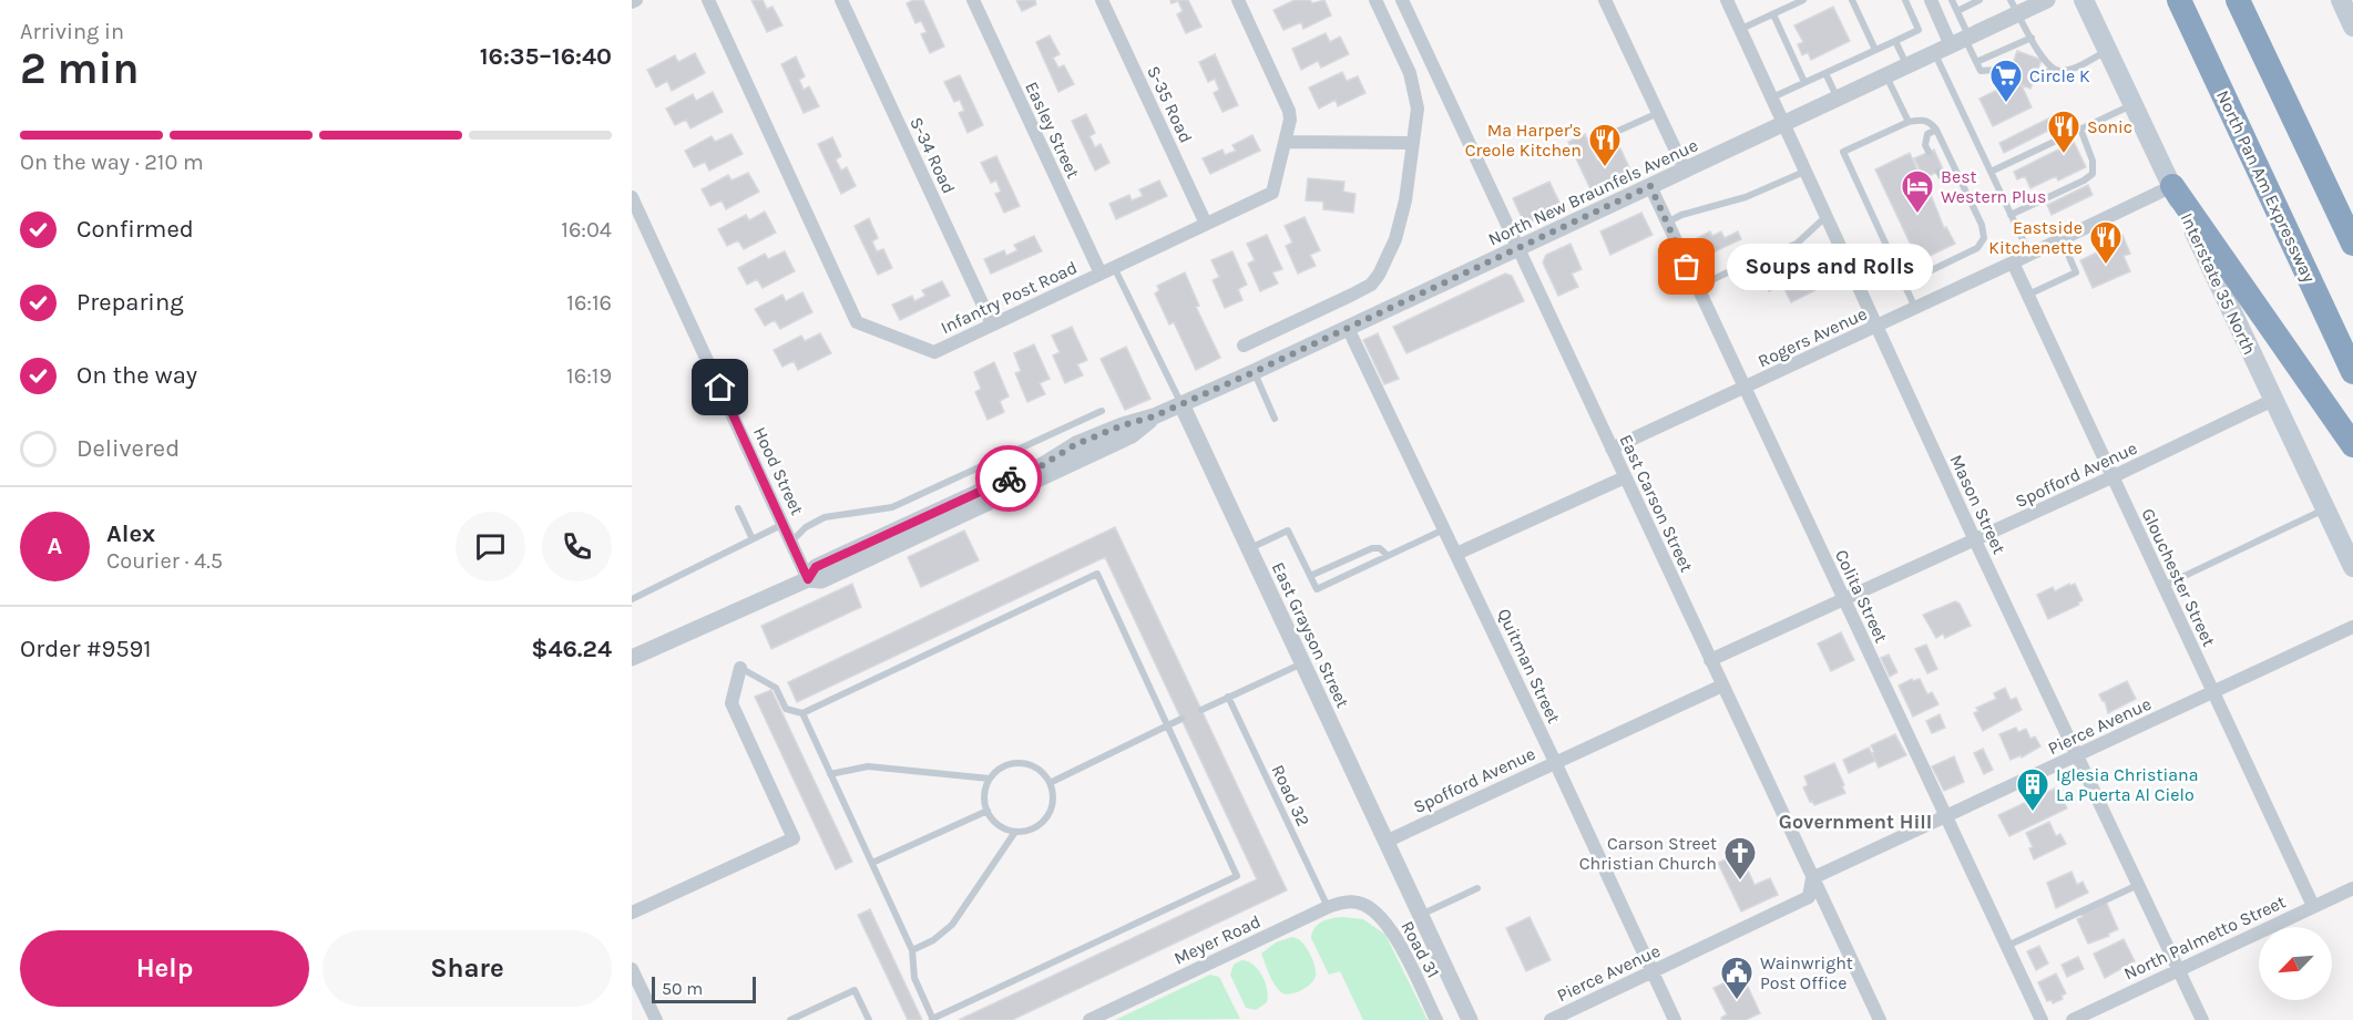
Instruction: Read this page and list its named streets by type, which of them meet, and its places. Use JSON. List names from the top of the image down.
{
  "streets": {
    "highway": ["North Pan Am Expressway"],
    "main road": ["Interstate 35 North"],
    "street": [
      "S-35 Road",
      "Easley Street",
      "S-34 Road",
      "North New Braunfels Avenue",
      "Infantry Post Road",
      "Rogers Avenue",
      "Hood Street",
      "Spofford Avenue",
      "East Carson Street",
      "Mason Street",
      "Glouchester Street",
      "Colita Street",
      "East Grayson Street",
      "Quitman Street",
      "Pierce Avenue",
      "North Palmetto Street",
      "Meyer Road",
      "Road 31"
    ],
    "lane": ["Road 32"]
  },
  "crossings": [
    ["S-35 Road", "Infantry Post Road"],
    ["Easley Street", "Infantry Post Road"],
    ["S-34 Road", "Infantry Post Road"],
    ["North New Braunfels Avenue", "Hood Street"],
    ["North New Braunfels Avenue", "East Carson Street"],
    ["North New Braunfels Avenue", "Mason Street"],
    ["North New Braunfels Avenue", "Colita Street"],
    ["North New Braunfels Avenue", "East Grayson Street"],
    ["North New Braunfels Avenue", "Quitman Street"],
    ["Interstate 35 North", "Rogers Avenue"],
    ["Interstate 35 North", "Spofford Avenue"],
    ["Infantry Post Road", "East Grayson Street"],
    ["Rogers Avenue", "East Carson Street"],
    ["Rogers Avenue", "Mason Street"],
    ["Rogers Avenue", "Glouchester Street"],
    ["Rogers Avenue", "Colita Street"],
    ["Spofford Avenue", "East Carson Street"],
    ["Spofford Avenue", "Mason Street"],
    ["Spofford Avenue", "Glouchester Street"],
    ["Spofford Avenue", "Colita Street"],
    ["Spofford Avenue", "East Grayson Street"],
    ["Spofford Avenue", "Quitman Street"],
    ["East Carson Street", "Pierce Avenue"],
    ["Mason Street", "Pierce Avenue"],
    ["Mason Street", "North Palmetto Street"],
    ["Glouchester Street", "Pierce Avenue"],
    ["Glouchester Street", "North Palmetto Street"],
    ["Colita Street", "Pierce Avenue"],
    ["Quitman Street", "Pierce Avenue"],
    ["Road 32", "Meyer Road"],
    ["Meyer Road", "Road 31"]
  ],
  "districts": ["Government Hill"],
  "places": {
    "supermarket": ["Circle K"],
    "restaurant": ["Sonic", "Ma Harper's Creole Kitchen", "Eastside Kitchenette"],
    "hotel": ["Best Western Plus"],
    "other": ["Soups and Rolls"],
    "building": ["Iglesia Christiana La Puerta Al Cielo"],
    "church": ["Carson Street Christian Church"],
    "public building": ["Wainwright Post Office"]
  },
  "scale_bar": "50 m",
  "north": "bottom left",
  "page": {
    "heading": ["2 min", "Arriving in", "16:35–16:40"],
    "panel": [
      "Alex",
      "Courier · 4.5",
      "Order #9591",
      "$46.24"
    ],
    "bar": "On the way · 210 m",
    "list": [
      ["Confirmed", "16:04"],
      ["Preparing", "16:16"],
      ["On the way", "16:19"],
      "Delivered"
    ],
    "bubble": "Soups and Rolls",
    "round": "A",
    "buttons": ["Help", "Share"],
    "scale": "50 m"
  }
}
